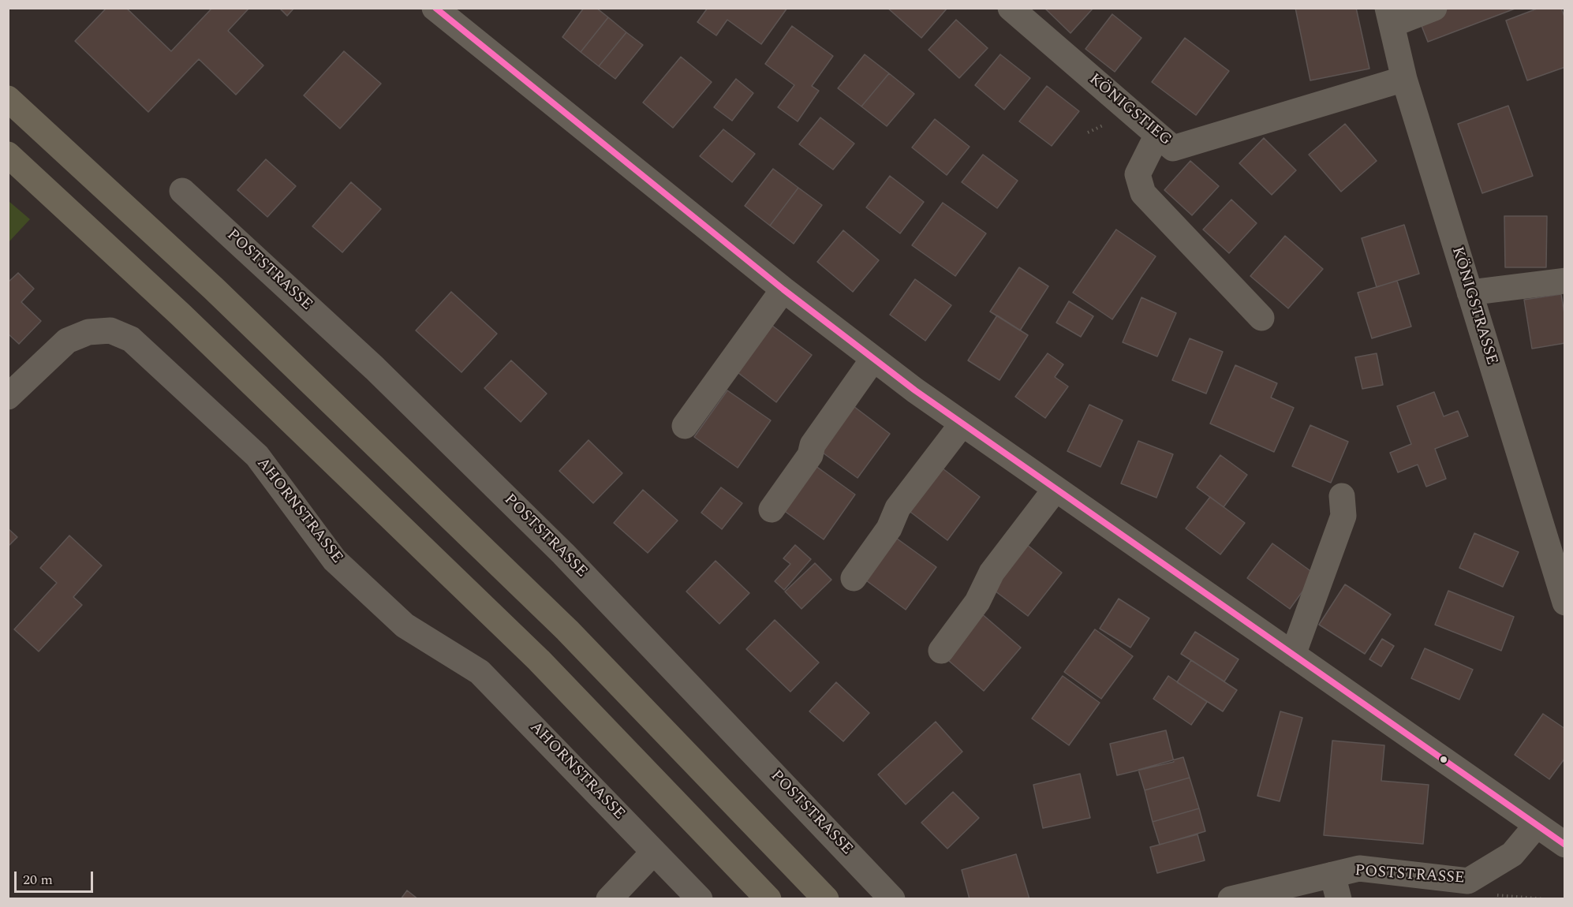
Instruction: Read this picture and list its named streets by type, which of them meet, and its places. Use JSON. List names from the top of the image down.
{
  "streets": {
    "street": [
      "KÖNIGSTIEG",
      "POSTSTRASSE",
      "KÖNIGSTRASSE",
      "AHORNSTRASSE"
    ]
  },
  "crossings": [
    ["KÖNIGSTIEG", "KÖNIGSTRASSE"]
  ],
  "scale_bar": "20 m"
}
